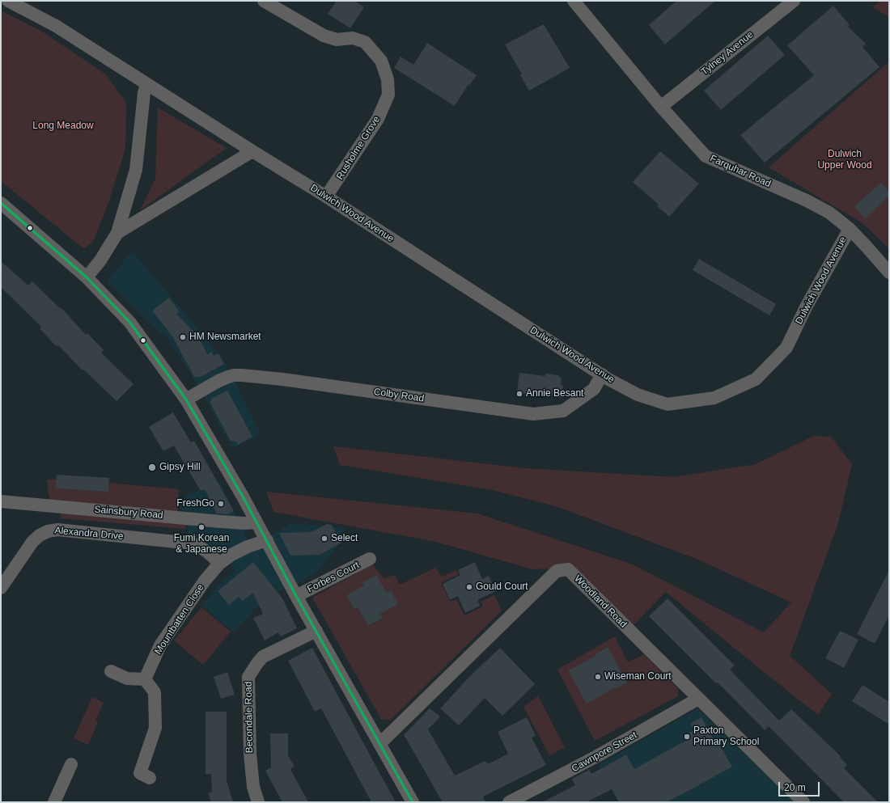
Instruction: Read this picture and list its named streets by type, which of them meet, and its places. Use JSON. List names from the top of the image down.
{
  "streets": {
    "street": [
      "Tylney Avenue",
      "Rusholme Grove",
      "Farquhar Road",
      "Dulwich Wood Avenue",
      "Colby Road",
      "Sainsbury Road",
      "Alexandra Drive",
      "Forbes Court",
      "Woodland Road",
      "Mountbatten Close",
      "Becondale Road",
      "Cawnpore Street"
    ]
  },
  "crossings": [
    ["Tylney Avenue", "Farquhar Road"],
    ["Rusholme Grove", "Dulwich Wood Avenue"],
    ["Farquhar Road", "Dulwich Wood Avenue"],
    ["Dulwich Wood Avenue", "Colby Road"],
    ["Alexandra Drive", "Mountbatten Close"],
    ["Woodland Road", "Cawnpore Street"]
  ],
  "parks": ["Long Meadow", "Dulwich Upper Wood"],
  "places": [
    "HM Newsmarket",
    "Annie Besant",
    "Gipsy Hill",
    "FreshGo",
    "Fumi Korean & Japanese",
    "Select",
    "Gould Court",
    "Wiseman Court",
    "Paxton Primary School"
  ],
  "scale_bar": "20 m"
}
